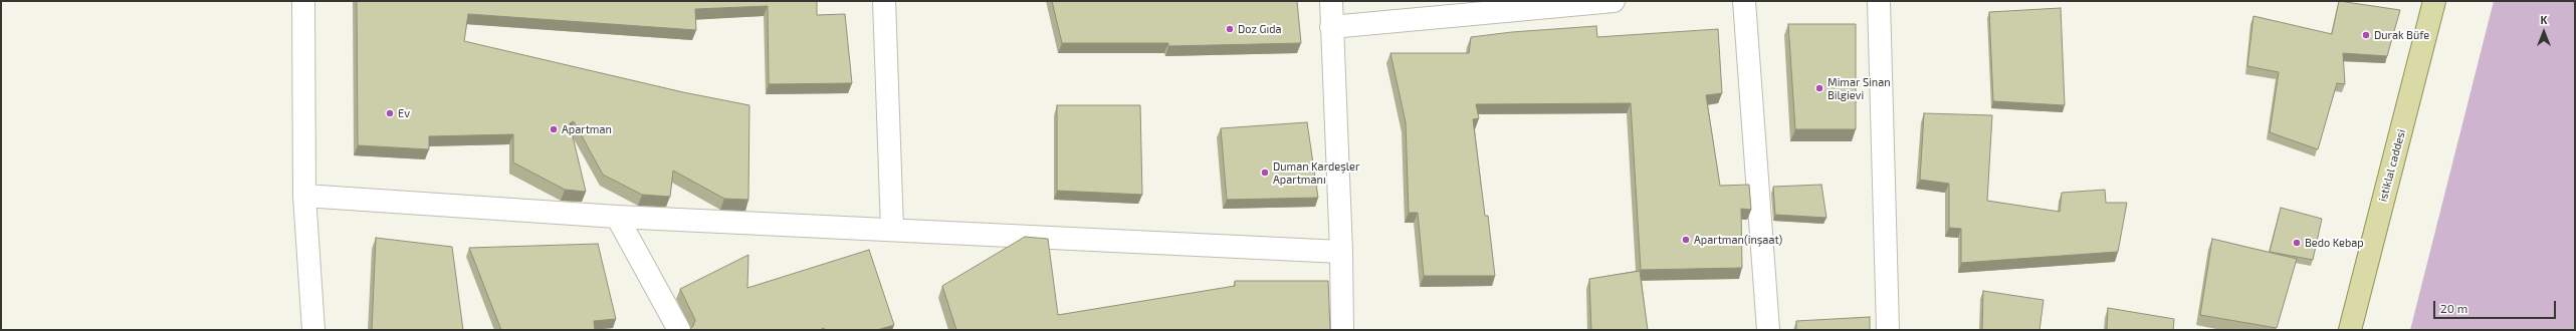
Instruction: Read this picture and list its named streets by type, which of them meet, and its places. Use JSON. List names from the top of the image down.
{
  "streets": {
    "main road": ["istiklal caddesi"]
  },
  "places": [
    "Doz Gıda",
    "Durak Büfe",
    "Mimar Sinan Bilgievi",
    "Ev",
    "Apartman",
    "Duman Kardeşler Apartmanı",
    "Apartman(inşaat)",
    "Bedo Kebap"
  ],
  "scale_bar": "20 m",
  "north": "top"
}
